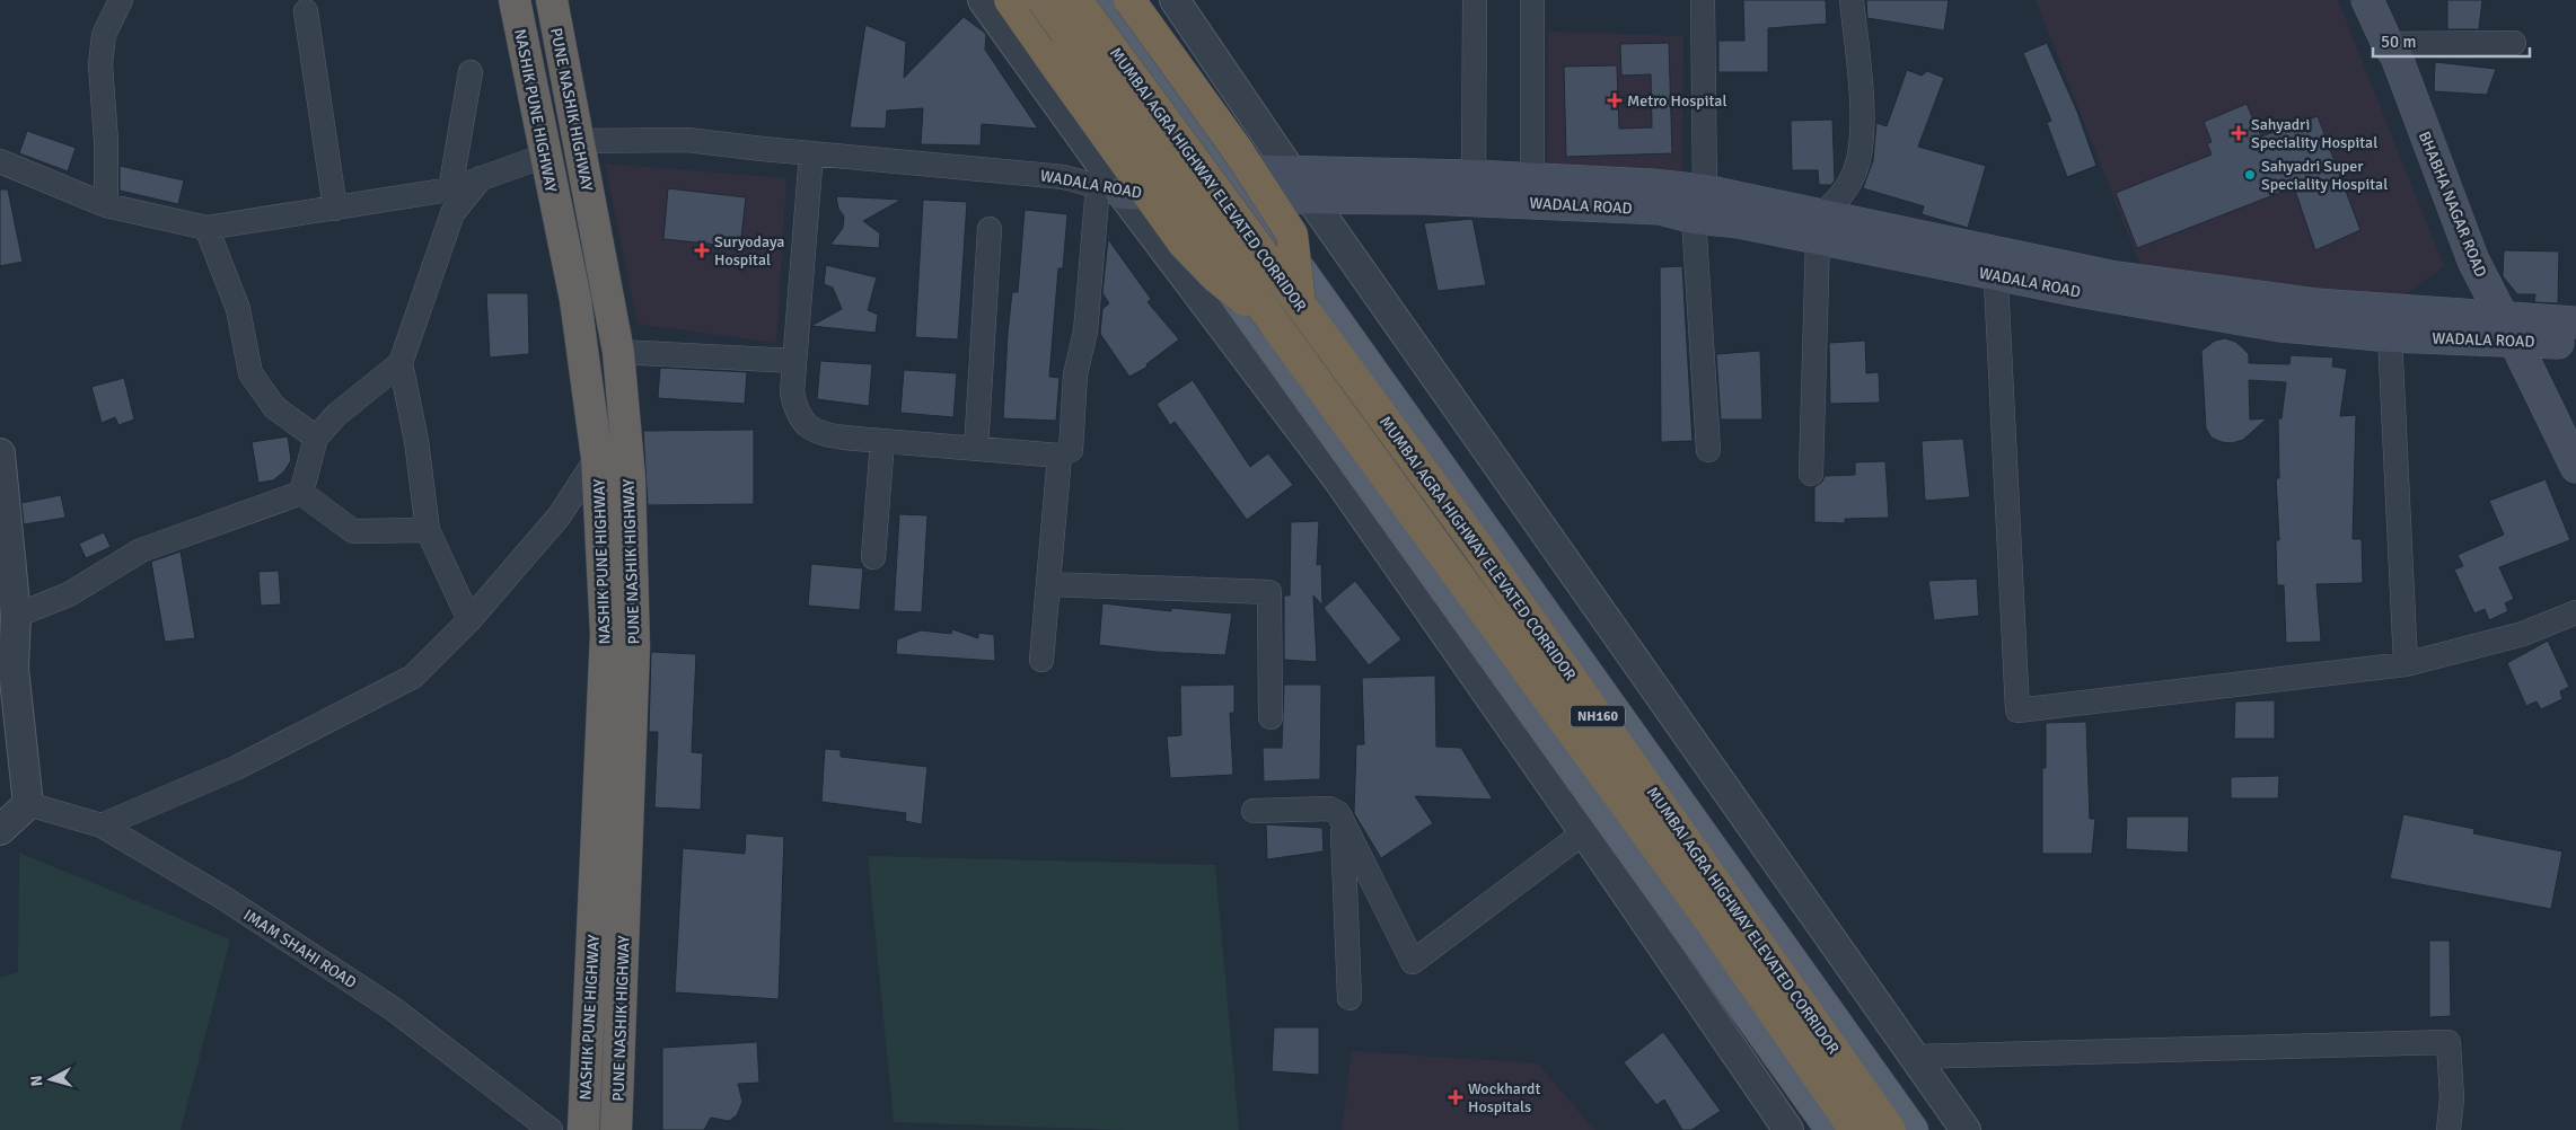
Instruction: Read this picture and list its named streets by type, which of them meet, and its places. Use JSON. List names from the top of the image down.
{
  "streets": {
    "highway": [
      "PUNE NASHIK HIGHWAY",
      "NASHIK PUNE HIGHWAY",
      "MUMBAI AGRA HIGHWAY ELEVATED CORRIDOR",
      "NH160"
    ],
    "main road": ["WADALA ROAD", "BHABHA NAGAR ROAD"],
    "street": ["IMAM SHAHI ROAD"]
  },
  "crossings": [
    ["PUNE NASHIK HIGHWAY", "WADALA ROAD"],
    ["WADALA ROAD", "BHABHA NAGAR ROAD"]
  ],
  "places": {
    "health": [
      "Metro Hospital",
      "Sahyadri Speciality Hospital",
      "Suryodaya Hospital",
      "Wockhardt Hospitals"
    ],
    "other": ["Sahyadri Super Speciality Hospital"]
  },
  "scale_bar": "50 m",
  "north": "left"
}
